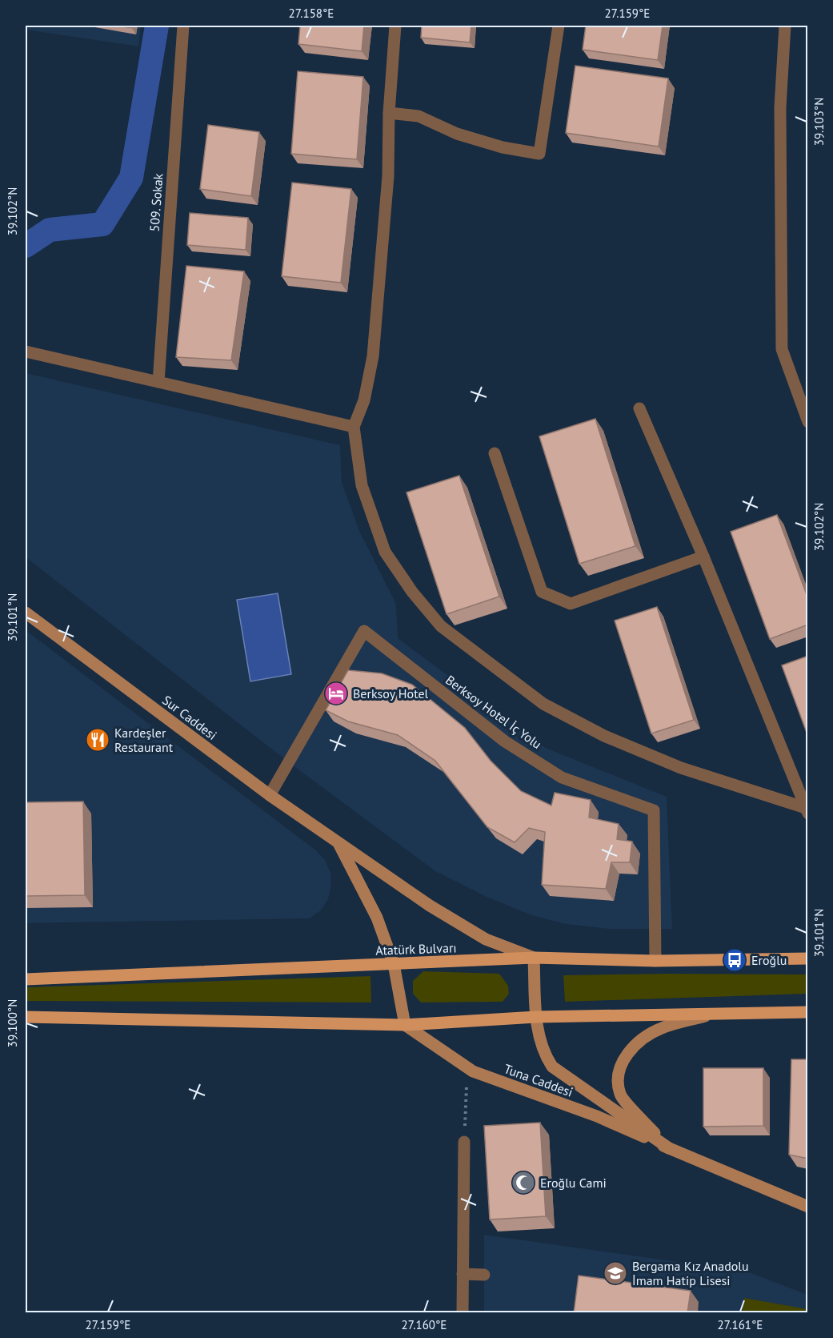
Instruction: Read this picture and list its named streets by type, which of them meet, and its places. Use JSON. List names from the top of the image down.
{
  "streets": {
    "main road": ["Sur Caddesi", "Atatürk Bulvarı", "Tuna Caddesi"],
    "street": ["509. Sokak", "Berksoy Hotel İç Yolu"]
  },
  "crossings": [
    ["Berksoy Hotel İç Yolu", "Sur Caddesi"],
    ["Berksoy Hotel İç Yolu", "Atatürk Bulvarı"],
    ["Sur Caddesi", "Atatürk Bulvarı"],
    ["Sur Caddesi", "Tuna Caddesi"],
    ["Atatürk Bulvarı", "Tuna Caddesi"]
  ],
  "places": {
    "hotel": ["Berksoy Hotel"],
    "restaurant": ["Kardeşler Restaurant"],
    "bus stop": ["Eroğlu"],
    "mosque": ["Eroğlu Cami"],
    "school or university": ["Bergama Kız Anadolu İmam Hatip Lisesi"]
  },
  "coordinates": [
    "27.158°E",
    "27.159°E",
    "39.103°N",
    "39.102°N",
    "39.101°N",
    "39.100°N",
    "27.160°E",
    "27.161°E"
  ]
}
